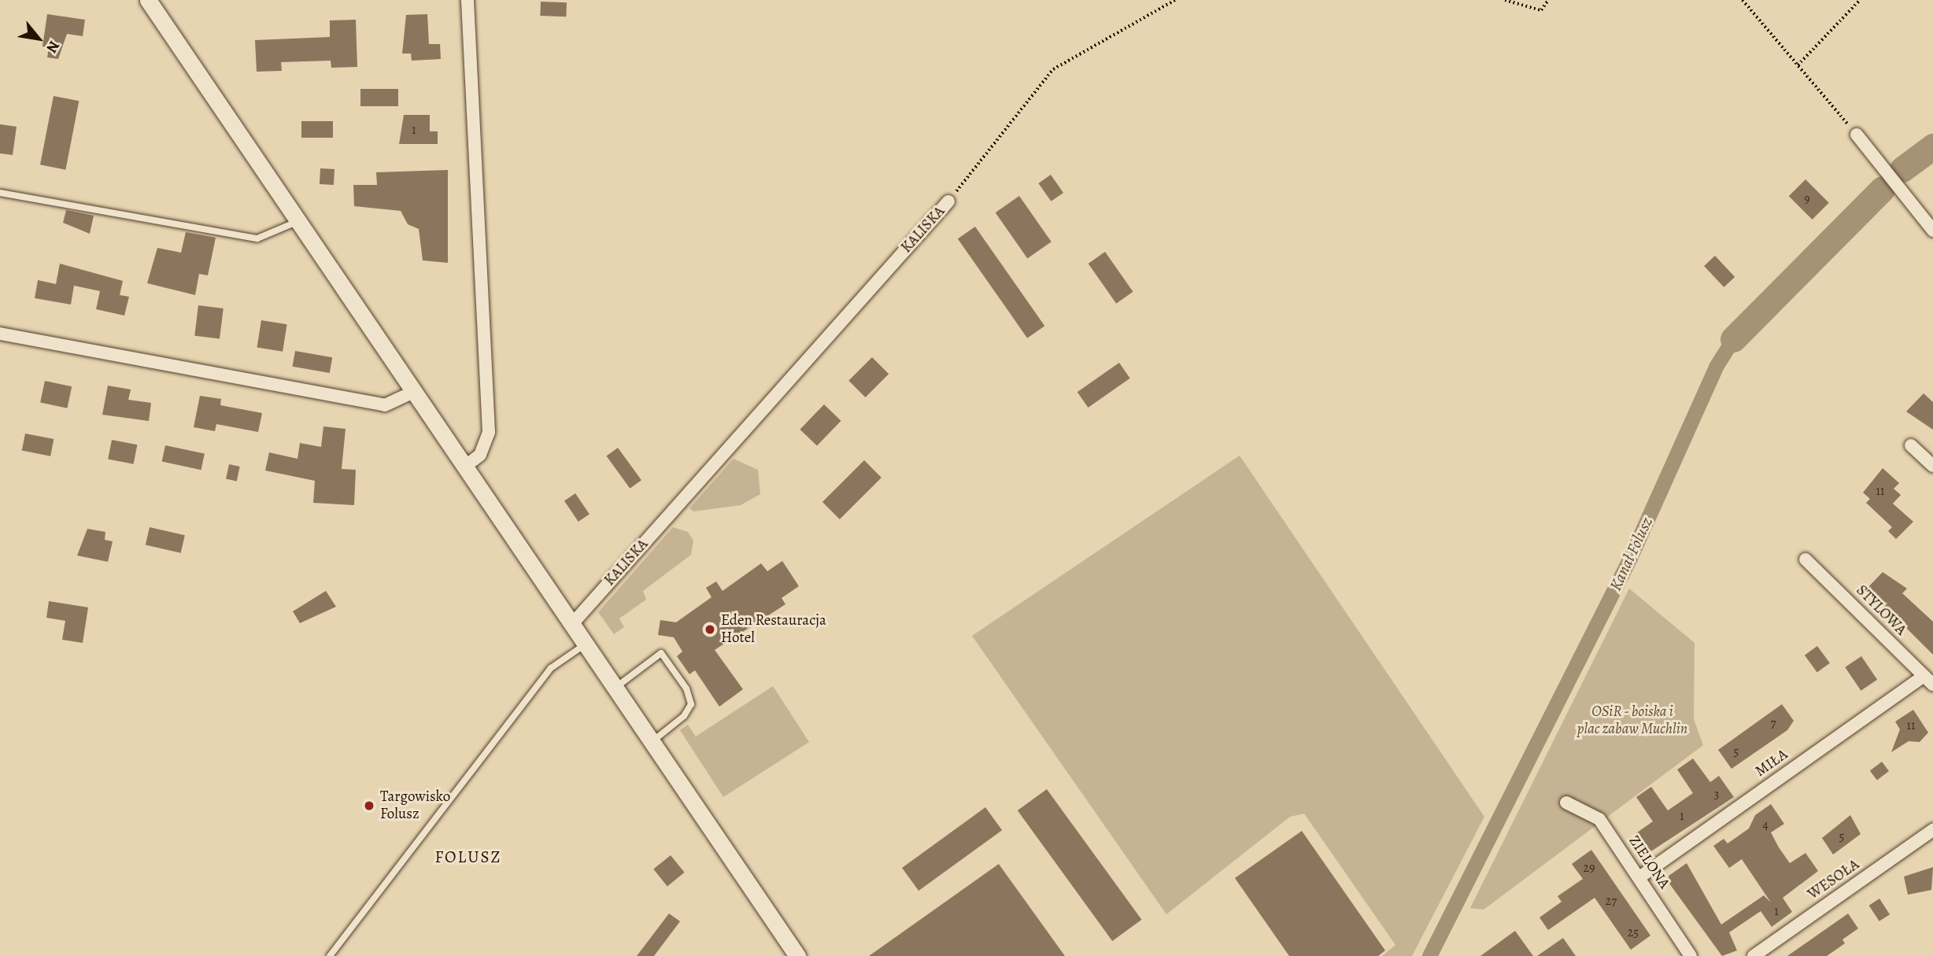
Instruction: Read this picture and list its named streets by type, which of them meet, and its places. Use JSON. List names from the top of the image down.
{
  "streets": {
    "street": [
      "KALISKA",
      "STYLOWA",
      "MIŁA",
      "ZIELONA",
      "WESOŁA"
    ]
  },
  "crossings": [
    ["STYLOWA", "MIŁA"],
    ["MIŁA", "ZIELONA"]
  ],
  "districts": ["FOLUSZ"],
  "water": ["Kanał Folusz"],
  "parks": ["OSiR - boiska i plac zabaw Muchlin"],
  "places": ["Eden Restauracja Hotel", "Targowisko Folusz"],
  "house_numbers": [
    "1",
    "9",
    "11",
    "7",
    "11",
    "5",
    "3",
    "1",
    "4",
    "5",
    "29",
    "27",
    "1",
    "25"
  ],
  "north": "bottom right"
}
